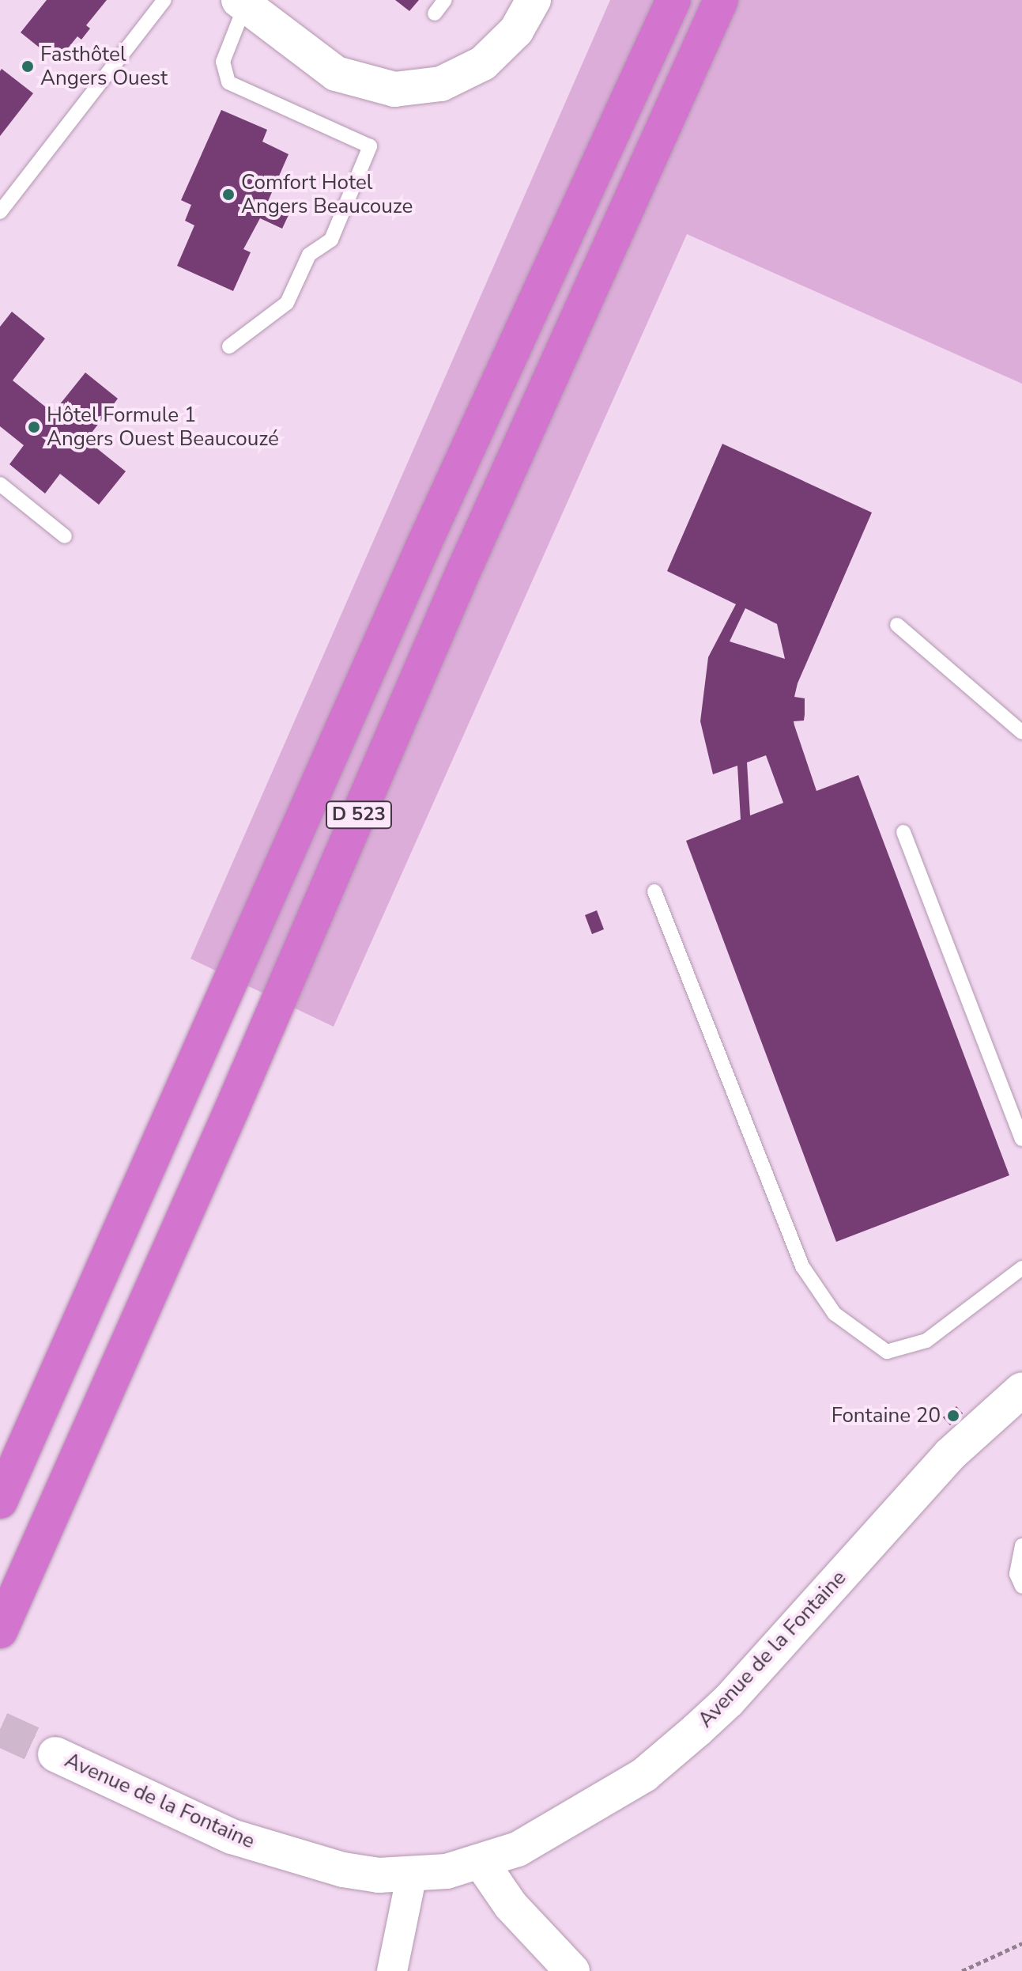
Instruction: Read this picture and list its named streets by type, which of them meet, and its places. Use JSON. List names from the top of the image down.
{
  "streets": {
    "highway": ["D 523"],
    "street": ["Avenue de la Fontaine"]
  },
  "places": [
    "Fasthôtel Angers Ouest",
    "Comfort Hotel Angers Beaucouze",
    "Hôtel Formule 1 Angers Ouest Beaucouzé",
    "Fontaine 20"
  ]
}
